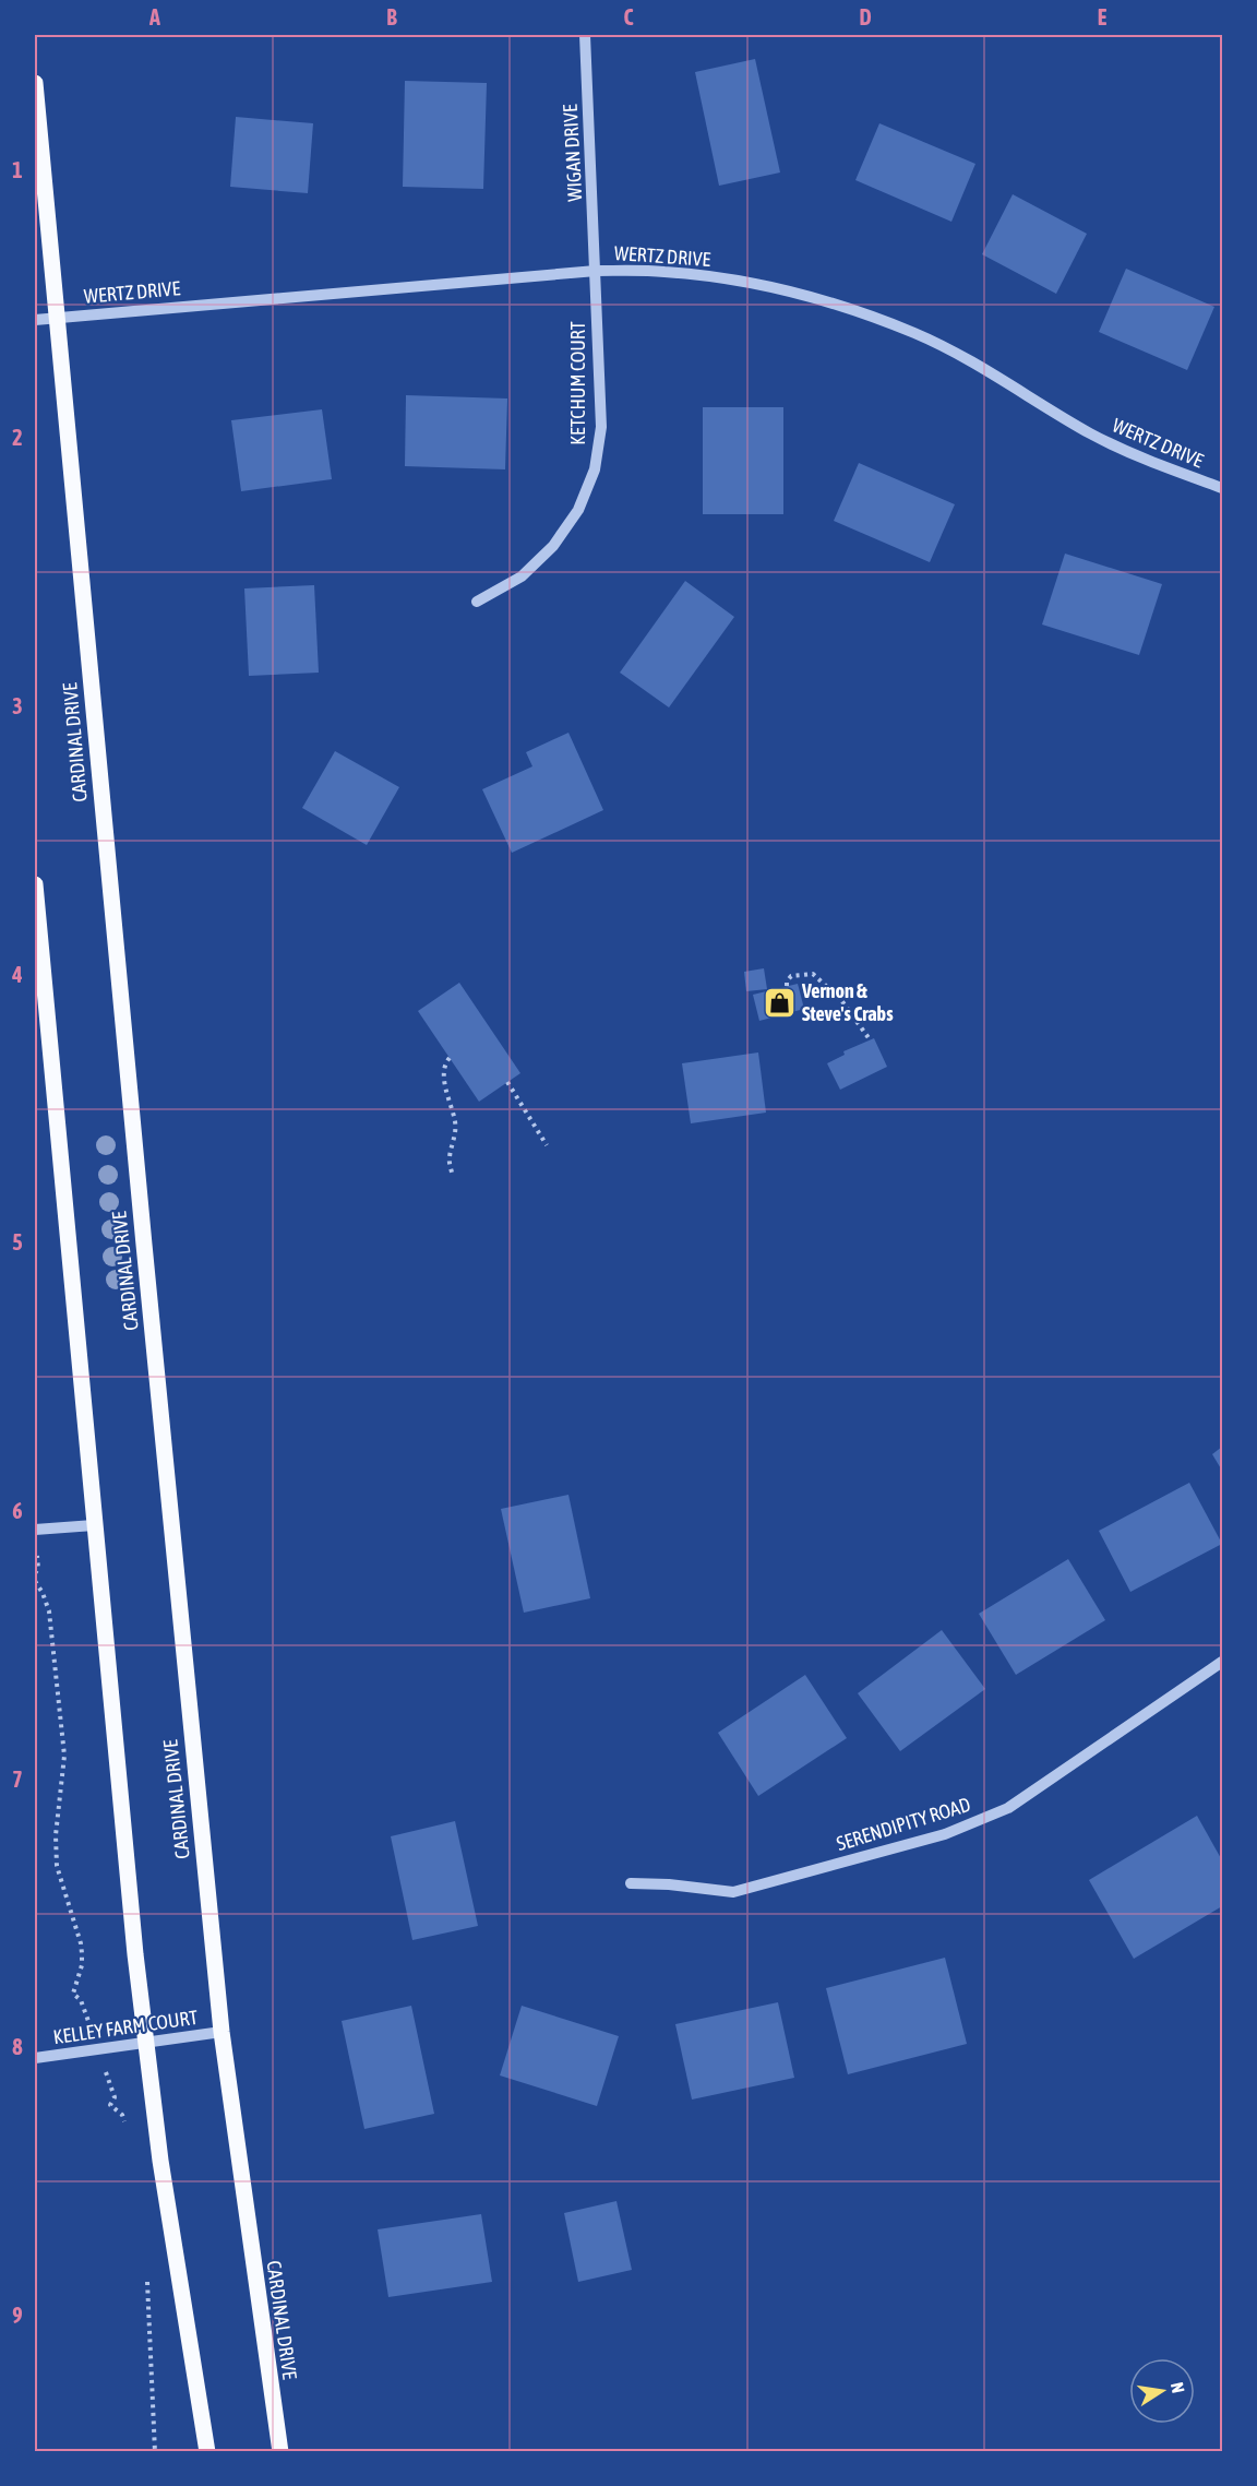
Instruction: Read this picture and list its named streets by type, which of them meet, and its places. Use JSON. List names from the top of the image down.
{
  "streets": {
    "main road": ["CARDINAL DRIVE"],
    "street": [
      "WIGAN DRIVE",
      "WERTZ DRIVE",
      "KETCHUM COURT",
      "SERENDIPITY ROAD",
      "KELLEY FARM COURT"
    ]
  },
  "crossings": [
    ["WIGAN DRIVE", "WERTZ DRIVE"],
    ["WIGAN DRIVE", "KETCHUM COURT"],
    ["WERTZ DRIVE", "KETCHUM COURT"],
    ["WERTZ DRIVE", "CARDINAL DRIVE"],
    ["CARDINAL DRIVE", "KELLEY FARM COURT"]
  ],
  "places": {
    "shop": ["Vernon & Steve's Crabs"]
  },
  "north": "right",
  "grid": {
    "columns": [
      "A",
      "B",
      "C",
      "D",
      "E"
    ],
    "rows": [
      "1",
      "2",
      "3",
      "4",
      "5",
      "6",
      "7",
      "8",
      "9"
    ]
  }
}
